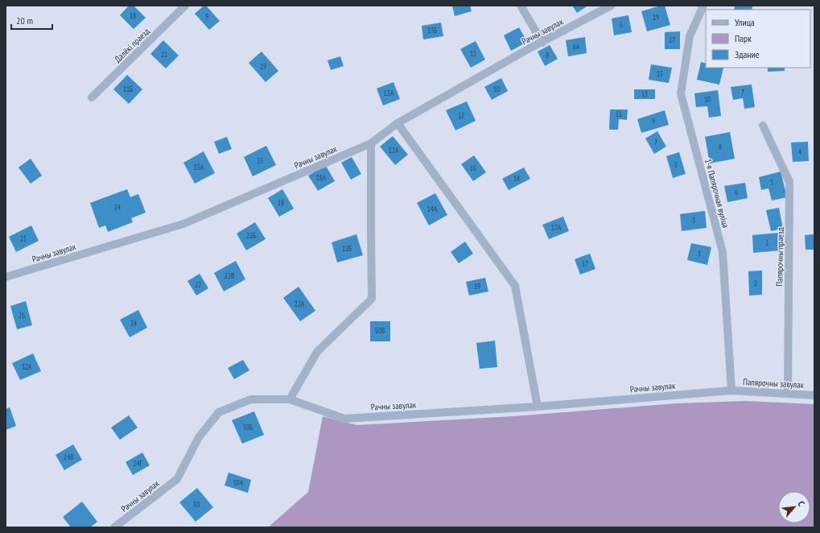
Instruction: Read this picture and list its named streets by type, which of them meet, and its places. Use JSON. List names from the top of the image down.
{
  "streets": {
    "street": [
      "Рачны завулак",
      "Далёкі праезд",
      "1-я Папярочная вуліца",
      "Папярочны праезд",
      "Папярочны завулак"
    ]
  },
  "crossings": [
    ["Рачны завулак", "1-я Папярочная вуліца"],
    ["Рачны завулак", "Папярочны завулак"],
    ["1-я Папярочная вуліца", "Папярочны завулак"],
    ["Папярочны праезд", "Папярочны завулак"]
  ],
  "house_numbers": [
    "18",
    "9",
    "19",
    "6",
    "13Б",
    "17",
    "6А",
    "11",
    "11",
    "8",
    "19",
    "15",
    "11Б",
    "10",
    "7",
    "13А",
    "13",
    "10",
    "11",
    "12",
    "9",
    "7",
    "8",
    "12А",
    "4",
    "15",
    "5",
    "15А",
    "16",
    "18А",
    "14",
    "3",
    "6",
    "18",
    "24",
    "14А",
    "3",
    "17А",
    "22Б",
    "25",
    "1",
    "12Б",
    "1",
    "17",
    "22В",
    "2",
    "22",
    "19",
    "22А",
    "26",
    "24",
    "50В",
    "32А",
    "50Б",
    "24В",
    "24Г",
    "50А",
    "50"
  ],
  "legend": ["Улица", "Парк", "Здание"],
  "scale_bar": "20 m",
  "north": "top right"
}
